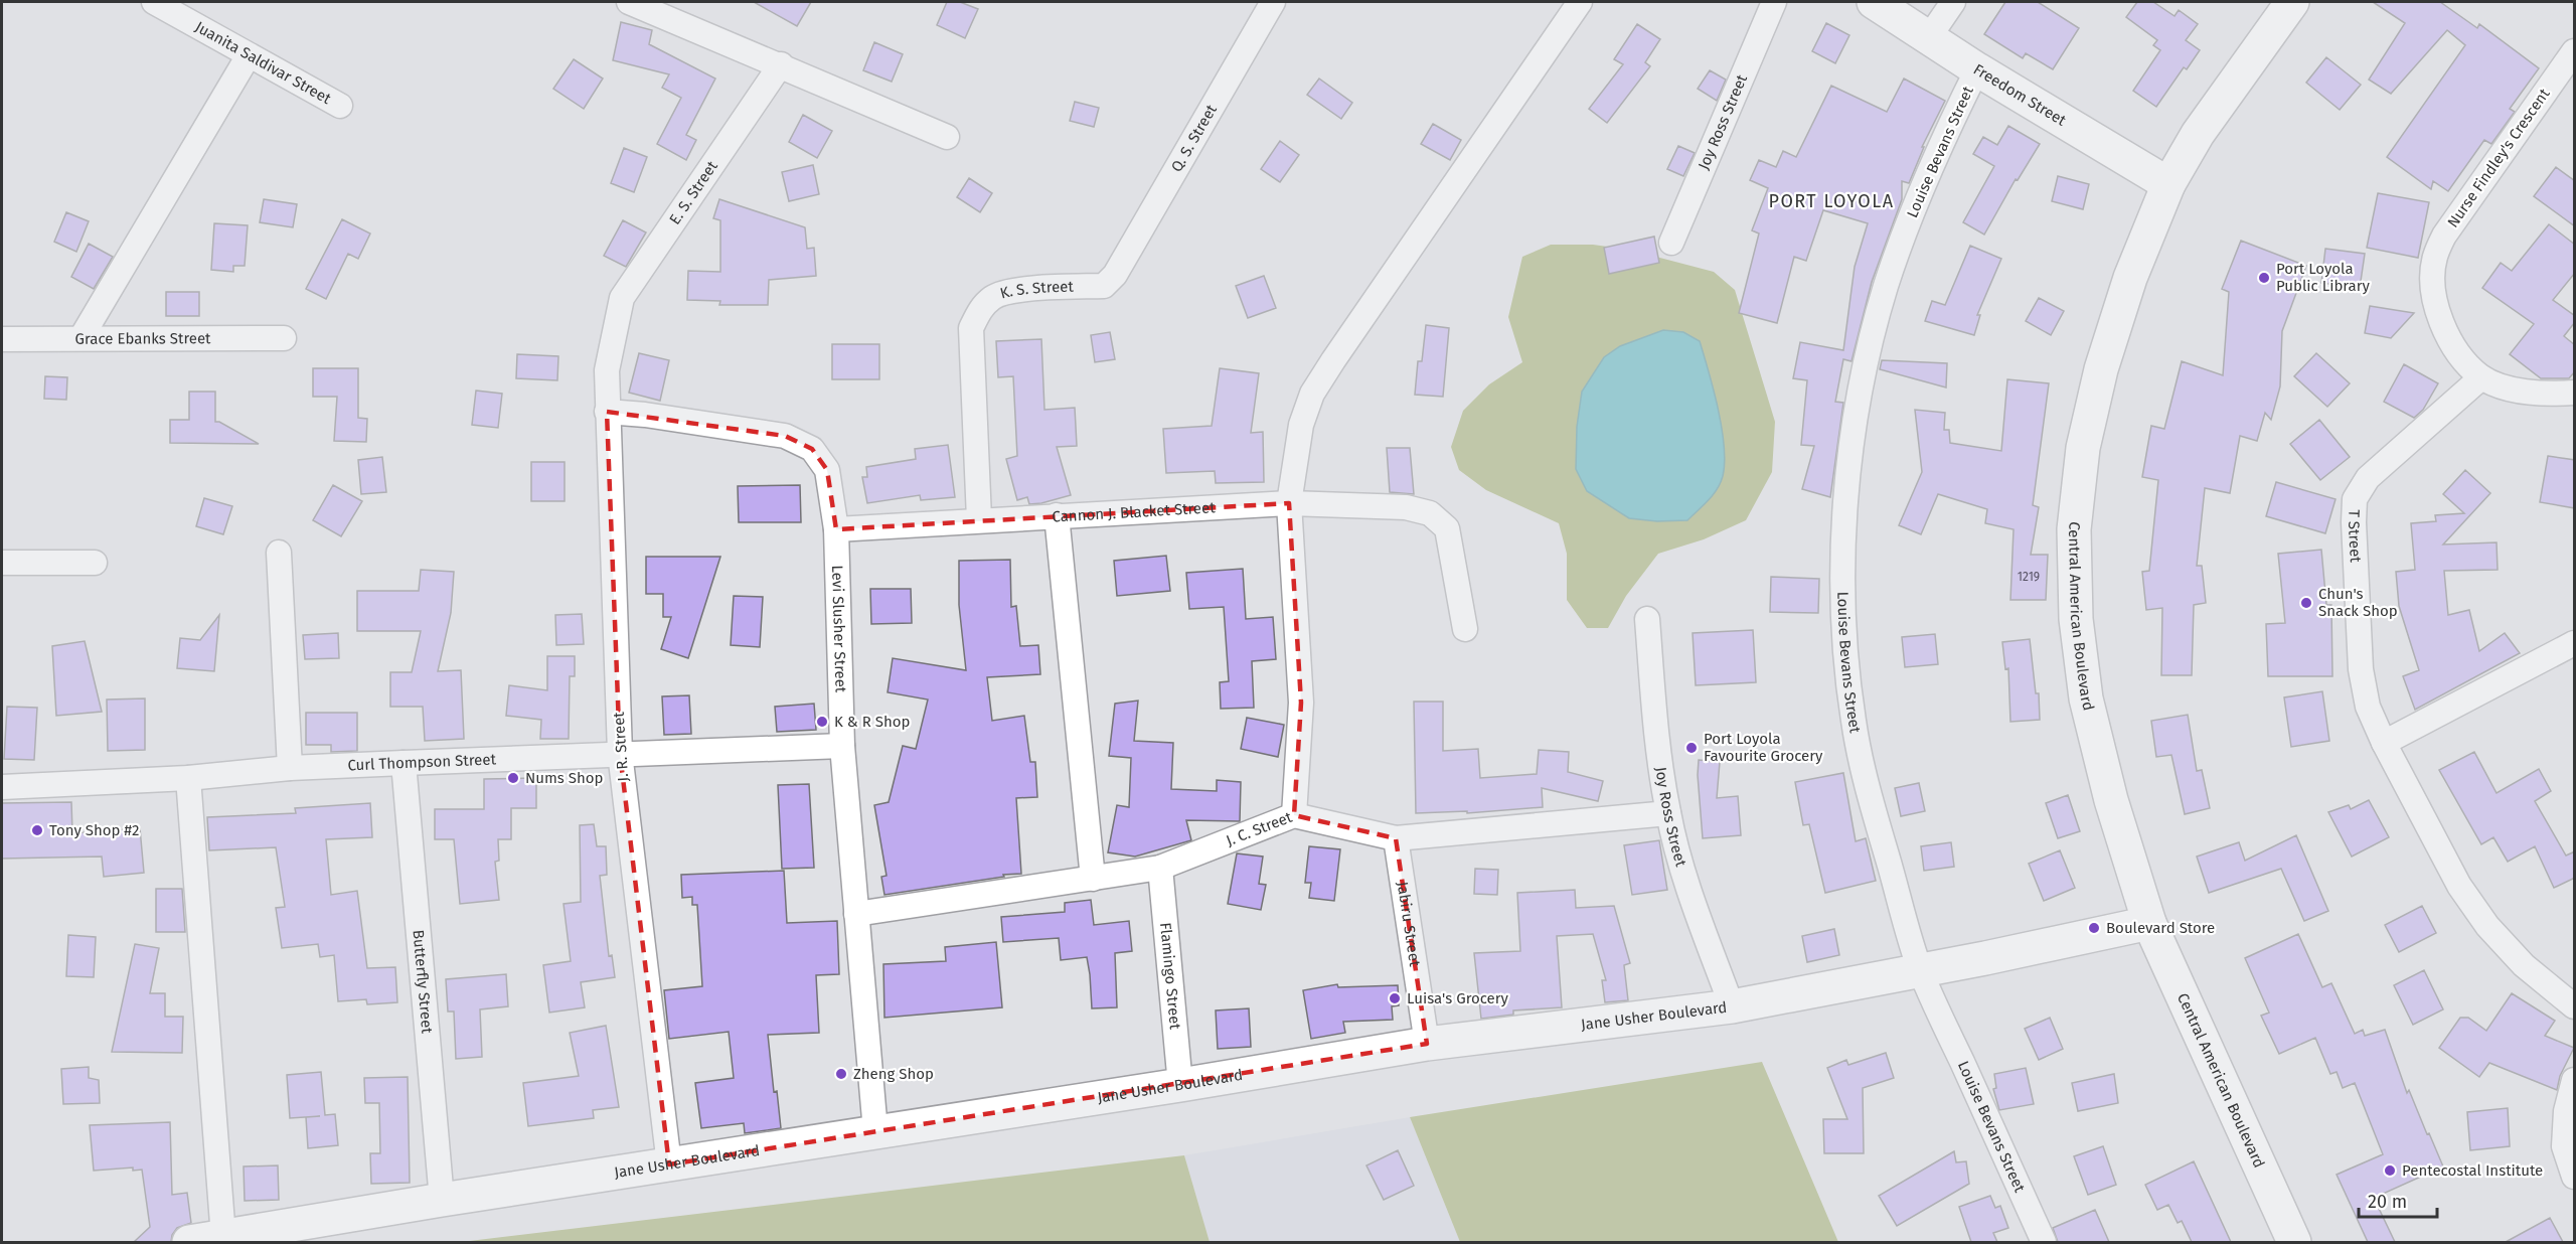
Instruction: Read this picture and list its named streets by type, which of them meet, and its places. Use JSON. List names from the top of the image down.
{
  "streets": {
    "street": [
      "Juanita Saldivar Street",
      "Freedom Street",
      "Joy Ross Street",
      "Q. S. Street",
      "Louise Bevans Street",
      "Nurse Findley's Crescent",
      "E. S. Street",
      "K. S. Street",
      "Grace Ebanks Street",
      "Cannon J. Blacket Street",
      "T Street",
      "Central American Boulevard",
      "Levi Slusher Street",
      "J. R. Street",
      "Curl Thompson Street",
      "J. C. Street",
      "Jabiru Street",
      "Flamingo Street",
      "Butterfly Street",
      "Jane Usher Boulevard"
    ]
  },
  "crossings": [
    ["Freedom Street", "Louise Bevans Street"],
    ["Freedom Street", "Central American Boulevard"],
    ["Joy Ross Street", "J. C. Street"],
    ["Joy Ross Street", "Jane Usher Boulevard"],
    ["Q. S. Street", "K. S. Street"],
    ["Louise Bevans Street", "Jane Usher Boulevard"],
    ["Nurse Findley's Crescent", "T Street"],
    ["E. S. Street", "J. R. Street"],
    ["K. S. Street", "Cannon J. Blacket Street"],
    ["Cannon J. Blacket Street", "Levi Slusher Street"],
    ["Central American Boulevard", "Jane Usher Boulevard"],
    ["Levi Slusher Street", "J. R. Street"],
    ["Levi Slusher Street", "Curl Thompson Street"],
    ["Levi Slusher Street", "J. C. Street"],
    ["Levi Slusher Street", "Jane Usher Boulevard"],
    ["J. R. Street", "Curl Thompson Street"],
    ["J. R. Street", "Jane Usher Boulevard"],
    ["Curl Thompson Street", "Butterfly Street"],
    ["J. C. Street", "Jabiru Street"],
    ["J. C. Street", "Flamingo Street"],
    ["Jabiru Street", "Jane Usher Boulevard"],
    ["Flamingo Street", "Jane Usher Boulevard"],
    ["Butterfly Street", "Jane Usher Boulevard"]
  ],
  "districts": ["PORT LOYOLA"],
  "places": [
    "Port Loyola Public Library",
    "Chun's Snack Shop",
    "K & R Shop",
    "Port Loyola Favourite Grocery",
    "Nums Shop",
    "Tony Shop #2",
    "Boulevard Store",
    "Luisa's Grocery",
    "Zheng Shop",
    "Pentecostal Institute"
  ],
  "house_numbers": ["1219"],
  "scale_bar": "20 m"
}
